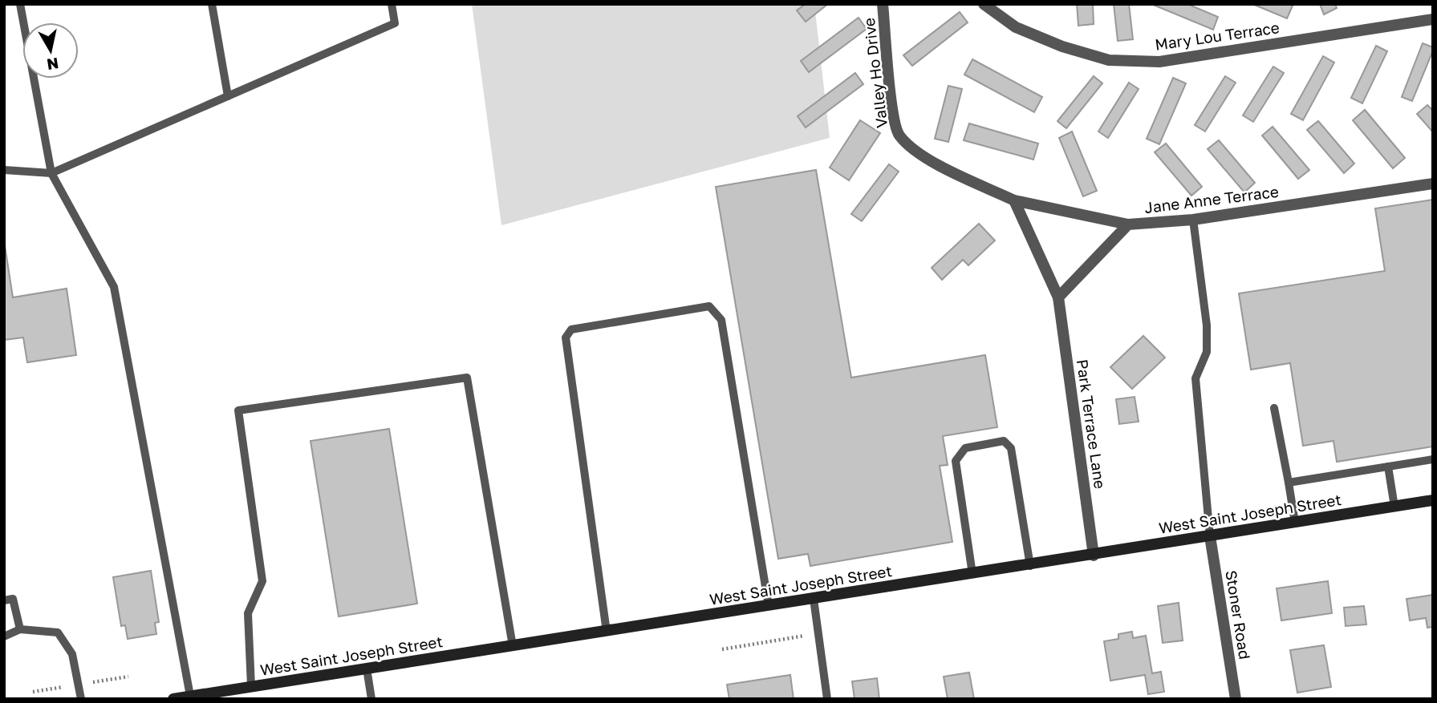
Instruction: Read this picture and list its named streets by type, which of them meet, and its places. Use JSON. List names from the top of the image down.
{
  "streets": {
    "street": [
      "Mary Lou Terrace",
      "Valley Ho Drive",
      "Jane Anne Terrace",
      "Park Terrace Lane",
      "West Saint Joseph Street",
      "Stoner Road"
    ]
  },
  "crossings": [
    ["Jane Anne Terrace", "Park Terrace Lane"],
    ["Park Terrace Lane", "West Saint Joseph Street"],
    ["West Saint Joseph Street", "Stoner Road"]
  ],
  "north": "bottom"
}
